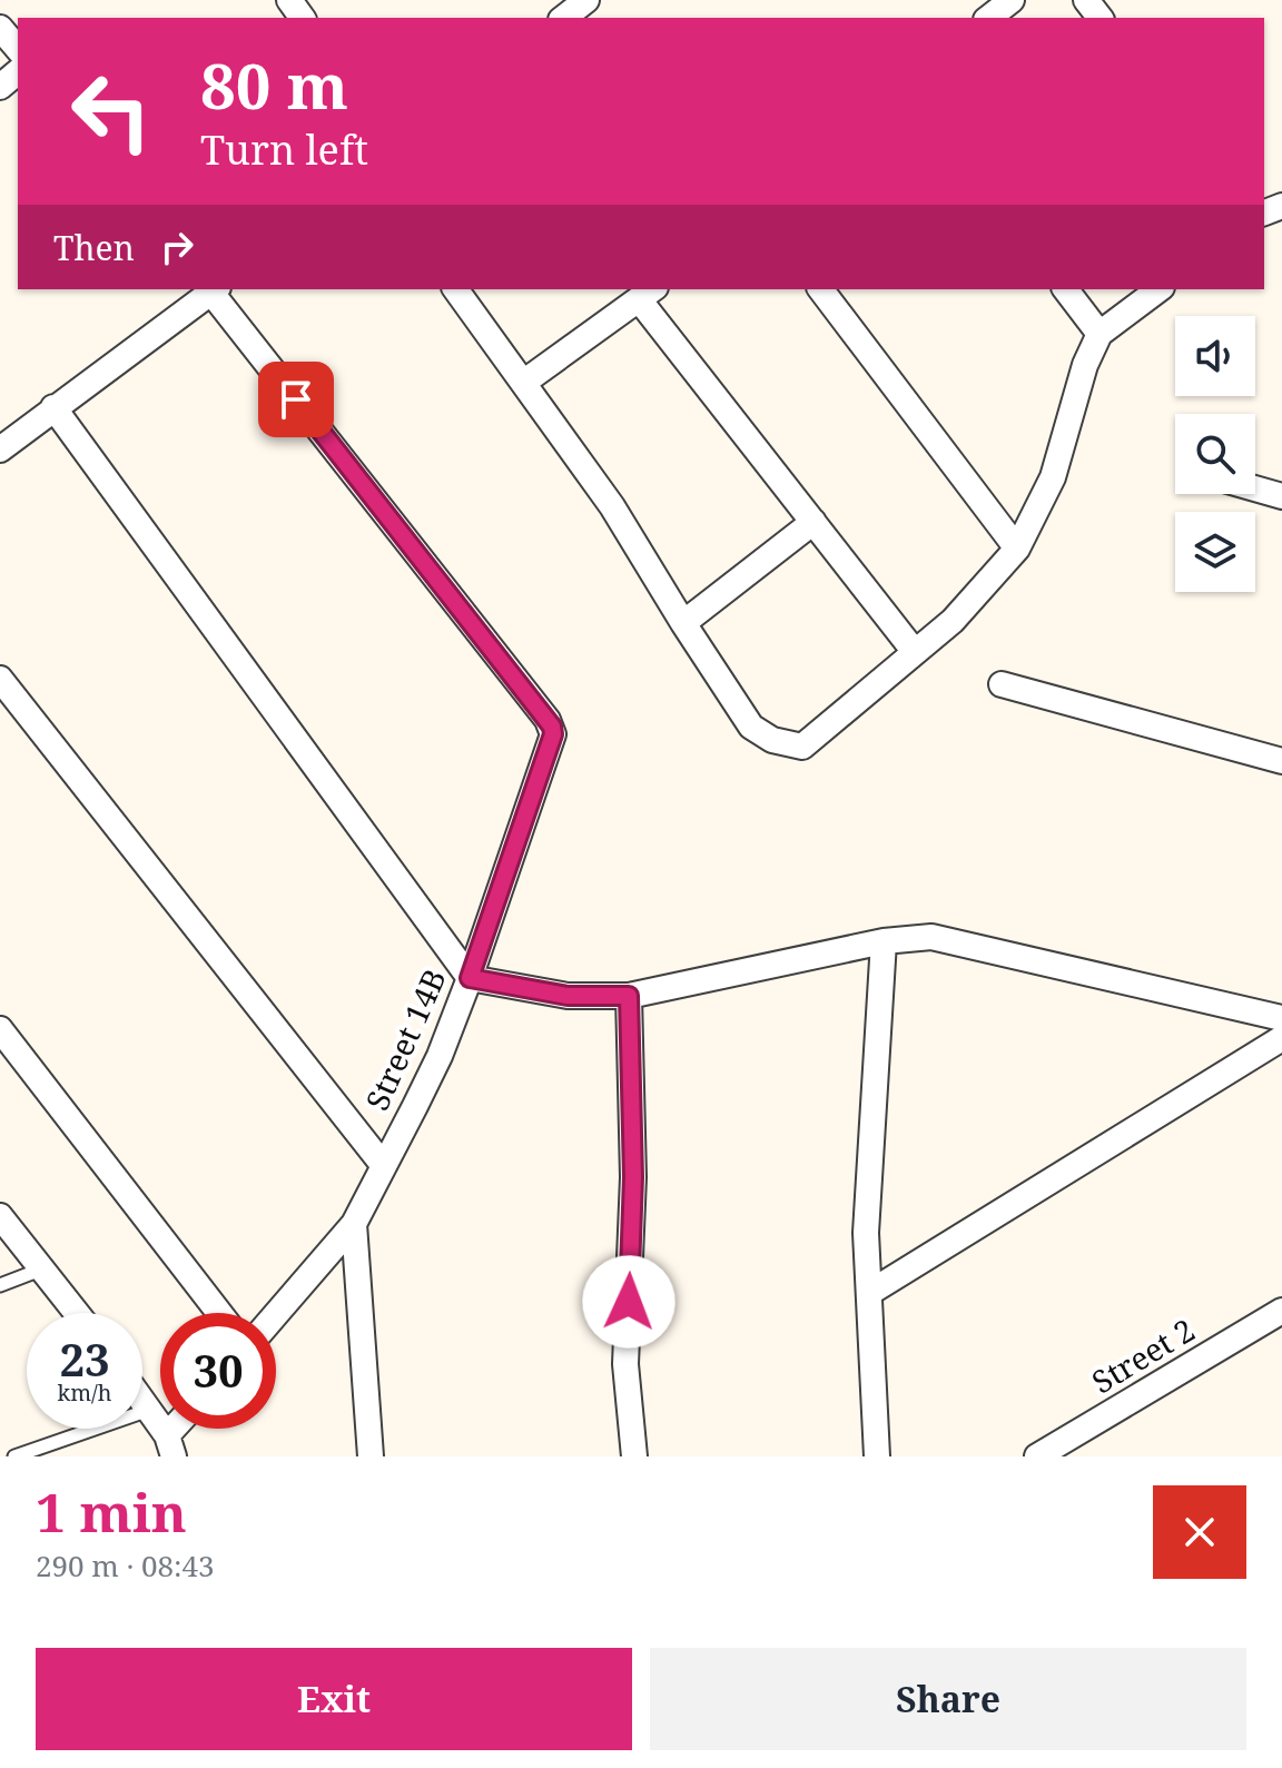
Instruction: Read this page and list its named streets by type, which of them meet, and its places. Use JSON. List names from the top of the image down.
{
  "streets": {
    "street": ["Street 14B", "Street 2"]
  },
  "page": {
    "turn": ["80 m", "Turn left"],
    "then": "Then",
    "speed": "23 km/h",
    "limit": "30",
    "heading": ["1 min", "290 m · 08:43"],
    "buttons": ["Exit", "Share"]
  }
}
